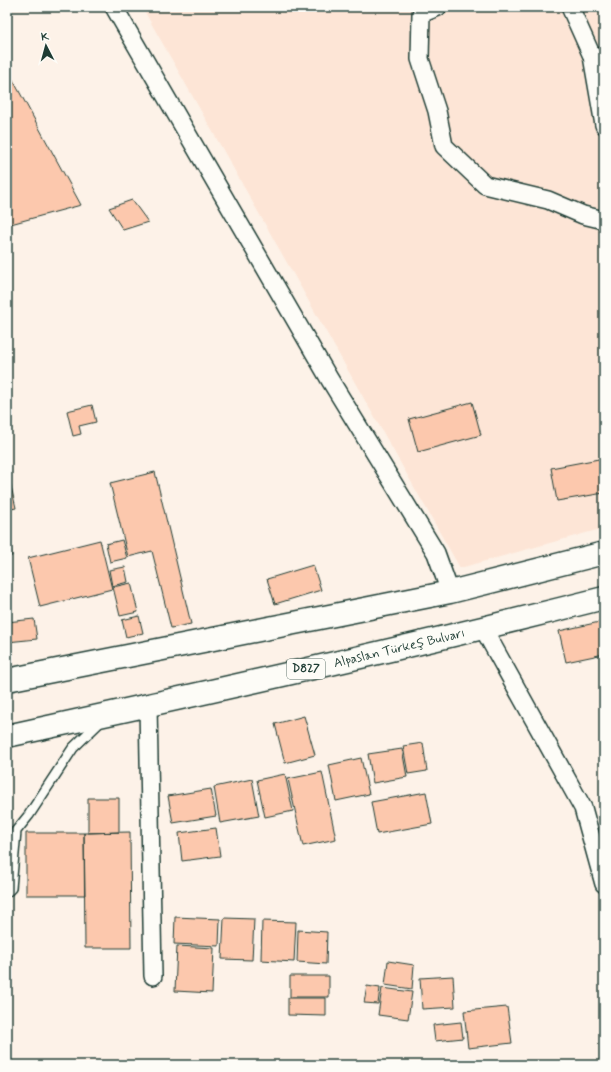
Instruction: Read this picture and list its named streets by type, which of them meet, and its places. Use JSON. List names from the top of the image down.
{
  "streets": {
    "main road": ["Alpaslan Türkeş Bulvarı", "D827"]
  },
  "north": "top"
}
